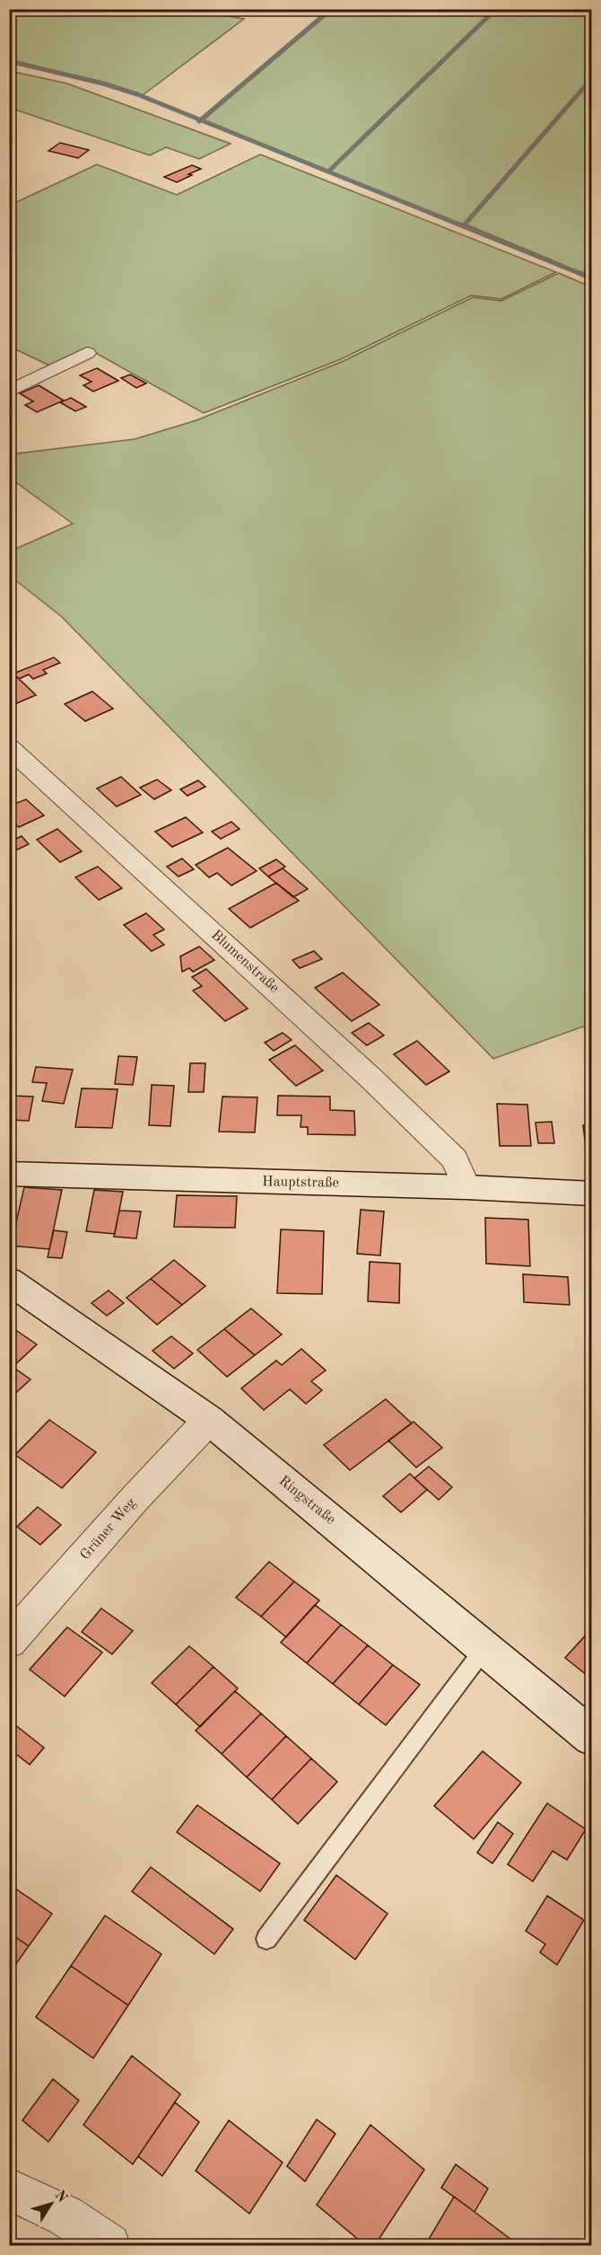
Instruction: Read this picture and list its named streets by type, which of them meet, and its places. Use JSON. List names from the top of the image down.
{
  "streets": {
    "street": [
      "Blumenstraße",
      "Hauptstraße",
      "Ringstraße",
      "Grüner Weg"
    ]
  },
  "crossings": [
    ["Blumenstraße", "Hauptstraße"],
    ["Ringstraße", "Grüner Weg"]
  ],
  "north": "top right"
}
